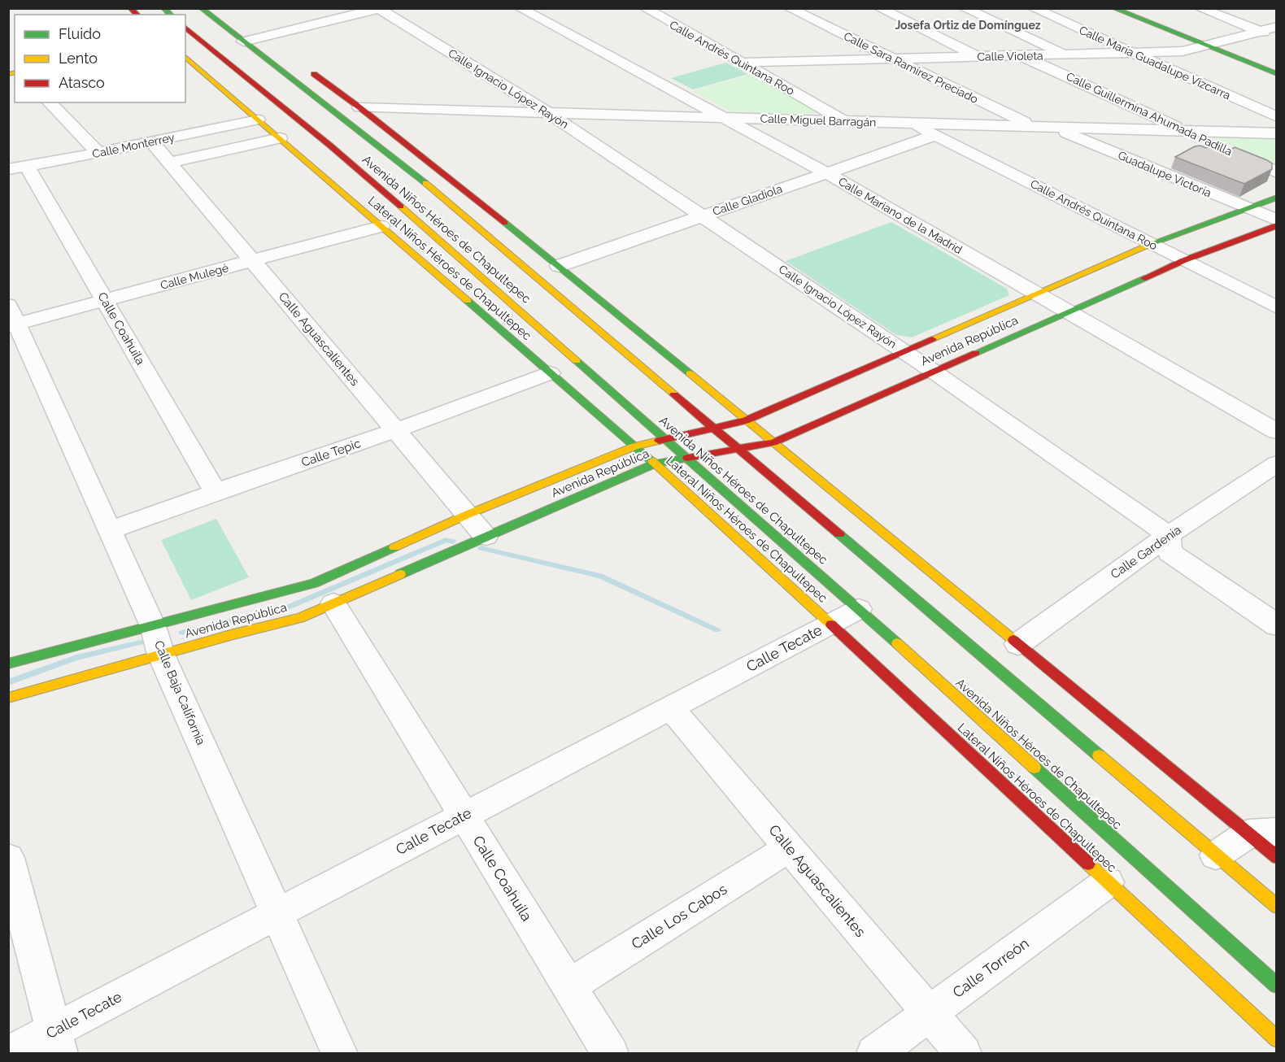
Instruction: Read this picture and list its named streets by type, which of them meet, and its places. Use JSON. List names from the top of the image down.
{
  "streets": {
    "street": [
      "Calle Violeta",
      "Calle Andrés Quintana Roo",
      "Calle María Guadalupe Vizcarra",
      "Calle Sara Ramírez Preciado",
      "Calle Ignacio López Rayón",
      "Calle Guillermina Ahumada Padilla",
      "Calle Miguel Barragán",
      "Calle Monterrey",
      "Guadalupe Victoria",
      "Calle Gladiola",
      "Calle Mariano de la Madrid",
      "Avenida Niños Héroes de Chapultepec",
      "Lateral Niños Héroes de Chapultepec",
      "Calle Mulegé",
      "Calle Coahuila",
      "Calle Aguascalientes",
      "Avenida República",
      "Calle Tepic",
      "Calle Gardenia",
      "Calle Tecate",
      "Calle Baja California",
      "Calle Los Cabos",
      "Calle Torreón"
    ]
  },
  "crossings": [
    ["Calle Violeta", "Calle Andrés Quintana Roo"],
    ["Calle Violeta", "Calle María Guadalupe Vizcarra"],
    ["Calle Violeta", "Calle Sara Ramírez Preciado"],
    ["Calle Violeta", "Calle Guillermina Ahumada Padilla"],
    ["Calle Andrés Quintana Roo", "Calle Miguel Barragán"],
    ["Calle Andrés Quintana Roo", "Calle Gladiola"],
    ["Calle Andrés Quintana Roo", "Avenida República"],
    ["Calle Sara Ramírez Preciado", "Calle Miguel Barragán"],
    ["Calle Ignacio López Rayón", "Calle Miguel Barragán"],
    ["Calle Ignacio López Rayón", "Calle Gladiola"],
    ["Calle Ignacio López Rayón", "Avenida República"],
    ["Calle Ignacio López Rayón", "Calle Gardenia"],
    ["Calle Guillermina Ahumada Padilla", "Calle Miguel Barragán"],
    ["Calle Miguel Barragán", "Guadalupe Victoria"],
    ["Calle Miguel Barragán", "Calle Mariano de la Madrid"],
    ["Calle Monterrey", "Avenida Niños Héroes de Chapultepec"],
    ["Calle Monterrey", "Lateral Niños Héroes de Chapultepec"],
    ["Calle Monterrey", "Calle Coahuila"],
    ["Calle Monterrey", "Calle Aguascalientes"],
    ["Guadalupe Victoria", "Avenida República"],
    ["Calle Gladiola", "Calle Mariano de la Madrid"],
    ["Calle Mariano de la Madrid", "Avenida República"],
    ["Avenida Niños Héroes de Chapultepec", "Lateral Niños Héroes de Chapultepec"],
    ["Avenida Niños Héroes de Chapultepec", "Avenida República"],
    ["Avenida Niños Héroes de Chapultepec", "Calle Tecate"],
    ["Lateral Niños Héroes de Chapultepec", "Calle Mulegé"],
    ["Lateral Niños Héroes de Chapultepec", "Avenida República"],
    ["Lateral Niños Héroes de Chapultepec", "Calle Tepic"],
    ["Lateral Niños Héroes de Chapultepec", "Calle Tecate"],
    ["Lateral Niños Héroes de Chapultepec", "Calle Torreón"],
    ["Calle Mulegé", "Calle Coahuila"],
    ["Calle Mulegé", "Calle Aguascalientes"],
    ["Calle Mulegé", "Calle Baja California"],
    ["Calle Coahuila", "Avenida República"],
    ["Calle Coahuila", "Calle Tepic"],
    ["Calle Coahuila", "Calle Tecate"],
    ["Calle Coahuila", "Calle Los Cabos"],
    ["Calle Aguascalientes", "Avenida República"],
    ["Calle Aguascalientes", "Calle Tepic"],
    ["Calle Aguascalientes", "Calle Tecate"],
    ["Calle Aguascalientes", "Calle Los Cabos"],
    ["Calle Aguascalientes", "Calle Torreón"],
    ["Avenida República", "Calle Baja California"],
    ["Calle Tepic", "Calle Baja California"],
    ["Calle Tecate", "Calle Baja California"]
  ],
  "districts": ["Josefa Ortiz de Domínguez"],
  "legend": ["Fluido", "Lento", "Atasco"]
}
